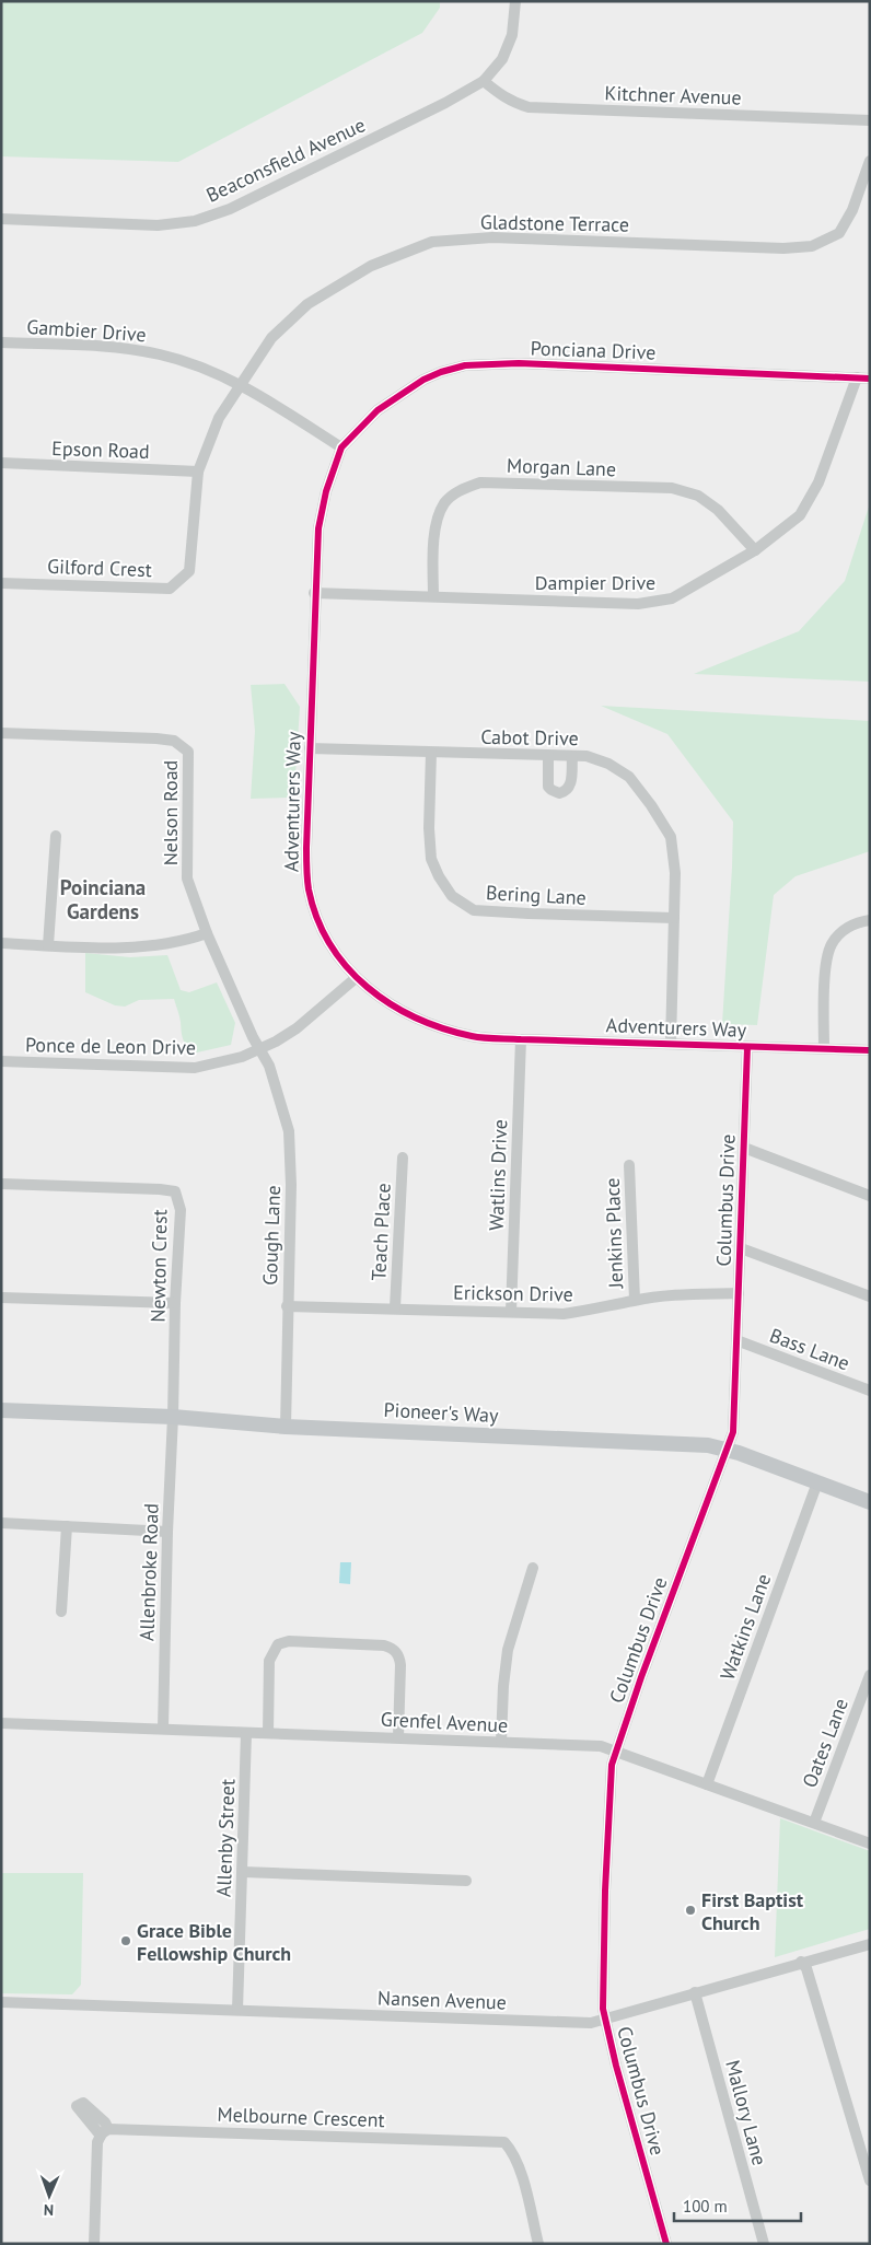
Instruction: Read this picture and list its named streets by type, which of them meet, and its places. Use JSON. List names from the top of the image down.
{
  "streets": {
    "main road": ["Pioneer's Way"],
    "street": [
      "Kitchner Avenue",
      "Beaconsfield Avenue",
      "Gladstone Terrace",
      "Gambier Drive",
      "Ponciana Drive",
      "Epson Road",
      "Morgan Lane",
      "Gilford Crest",
      "Dampier Drive",
      "Cabot Drive",
      "Adventurers Way",
      "Nelson Road",
      "Bering Lane",
      "Ponce de Leon Drive",
      "Watlins Drive",
      "Columbus Drive",
      "Teach Place",
      "Jenkins Place",
      "Gough Lane",
      "Newton Crest",
      "Erickson Drive",
      "Bass Lane",
      "Allenbroke Road",
      "Watkins Lane",
      "Grenfel Avenue",
      "Oates Lane",
      "Allenby Street",
      "Nansen Avenue",
      "Mallory Lane",
      "Melbourne Crescent"
    ]
  },
  "crossings": [
    ["Kitchner Avenue", "Beaconsfield Avenue"],
    ["Gladstone Terrace", "Gambier Drive"],
    ["Gladstone Terrace", "Gilford Crest"],
    ["Gambier Drive", "Ponciana Drive"],
    ["Gambier Drive", "Gilford Crest"],
    ["Gambier Drive", "Adventurers Way"],
    ["Ponciana Drive", "Dampier Drive"],
    ["Ponciana Drive", "Adventurers Way"],
    ["Epson Road", "Gilford Crest"],
    ["Morgan Lane", "Dampier Drive"],
    ["Dampier Drive", "Adventurers Way"],
    ["Cabot Drive", "Adventurers Way"],
    ["Cabot Drive", "Bering Lane"],
    ["Adventurers Way", "Ponce de Leon Drive"],
    ["Adventurers Way", "Watlins Drive"],
    ["Adventurers Way", "Columbus Drive"],
    ["Nelson Road", "Ponce de Leon Drive"],
    ["Nelson Road", "Gough Lane"],
    ["Ponce de Leon Drive", "Gough Lane"],
    ["Watlins Drive", "Erickson Drive"],
    ["Columbus Drive", "Erickson Drive"],
    ["Columbus Drive", "Bass Lane"],
    ["Columbus Drive", "Pioneer's Way"],
    ["Columbus Drive", "Grenfel Avenue"],
    ["Columbus Drive", "Nansen Avenue"],
    ["Teach Place", "Erickson Drive"],
    ["Jenkins Place", "Erickson Drive"],
    ["Gough Lane", "Erickson Drive"],
    ["Gough Lane", "Pioneer's Way"],
    ["Newton Crest", "Pioneer's Way"],
    ["Newton Crest", "Allenbroke Road"],
    ["Pioneer's Way", "Allenbroke Road"],
    ["Pioneer's Way", "Watkins Lane"],
    ["Allenbroke Road", "Grenfel Avenue"],
    ["Watkins Lane", "Grenfel Avenue"],
    ["Grenfel Avenue", "Oates Lane"],
    ["Grenfel Avenue", "Allenby Street"],
    ["Allenby Street", "Nansen Avenue"],
    ["Nansen Avenue", "Mallory Lane"]
  ],
  "districts": ["Poinciana Gardens"],
  "places": ["First Baptist Church", "Grace Bible Fellowship Church"],
  "scale_bar": "100 m",
  "north": "bottom"
}
